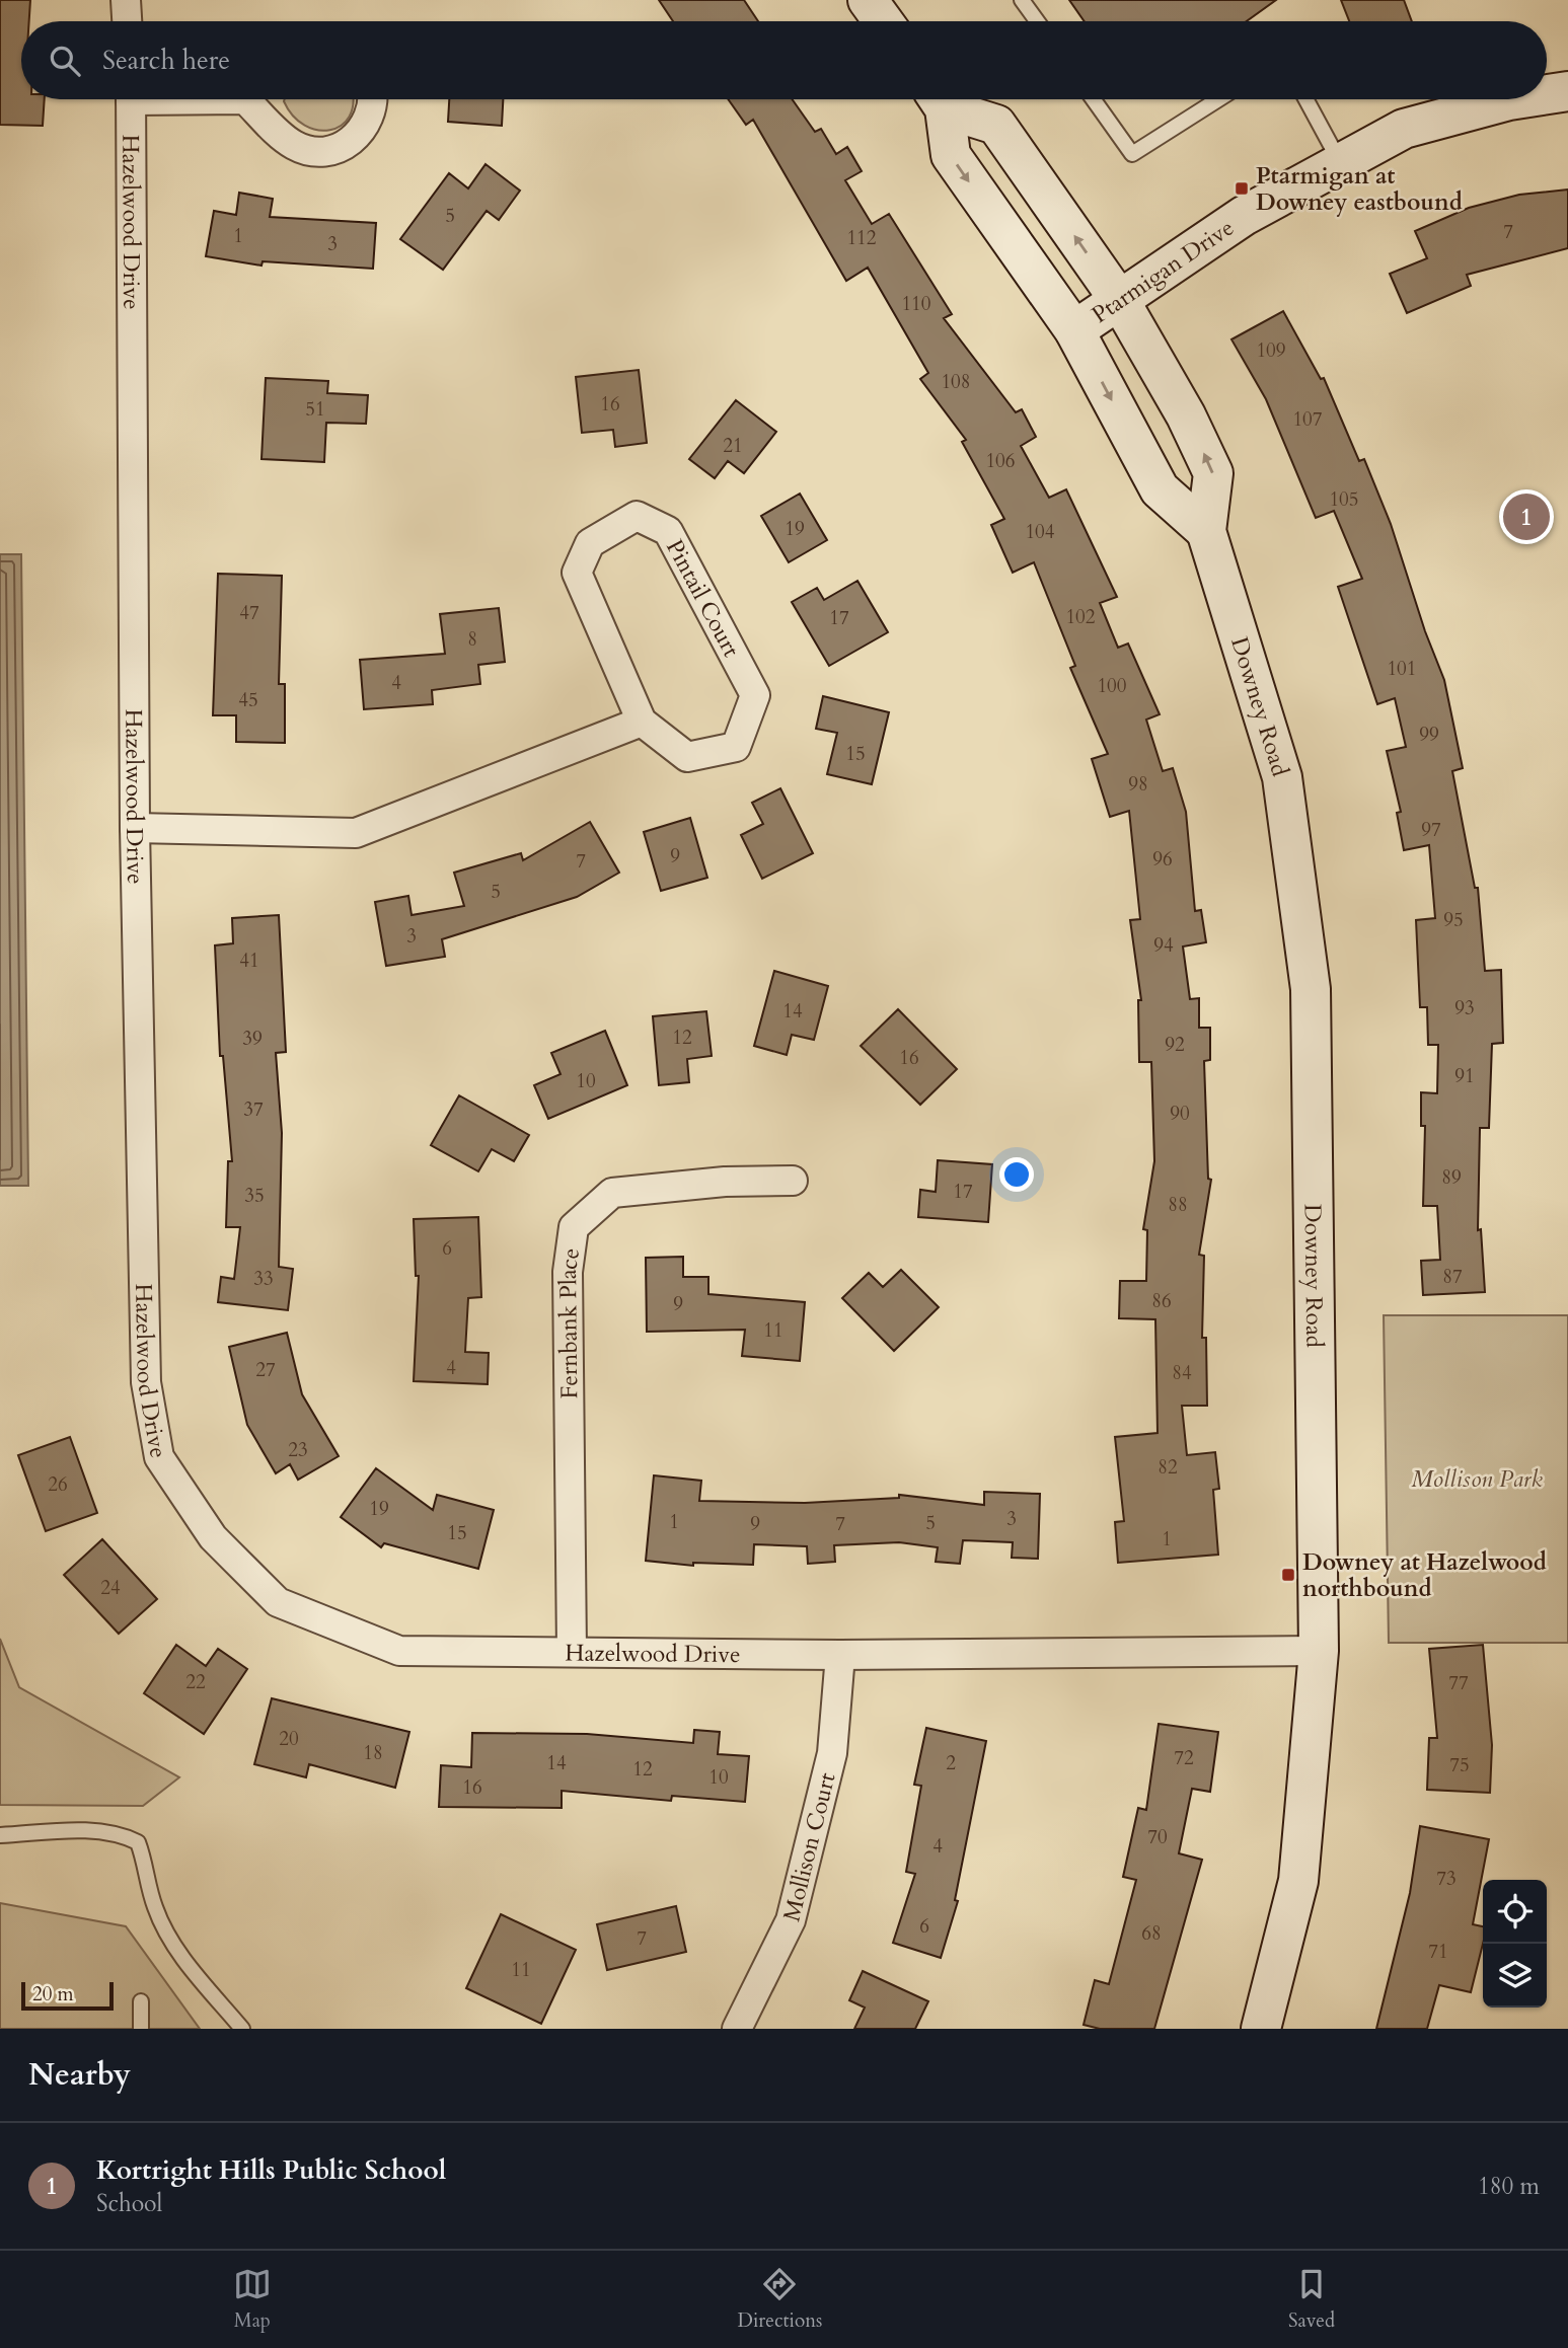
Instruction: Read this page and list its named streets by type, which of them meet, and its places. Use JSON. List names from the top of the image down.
{
  "streets": {
    "main road": ["Ptarmigan Drive", "Downey Road"],
    "street": [
      "Hazelwood Drive",
      "Pintail Court",
      "Fernbank Place",
      "Mollison Court"
    ]
  },
  "crossings": [
    ["Hazelwood Drive", "Downey Road"],
    ["Hazelwood Drive", "Fernbank Place"],
    ["Hazelwood Drive", "Mollison Court"],
    ["Ptarmigan Drive", "Downey Road"]
  ],
  "parks": ["Mollison Park"],
  "places": {
    "transit": ["Ptarmigan at Downey eastbound", "Downey at Hazelwood northbound"]
  },
  "house_numbers": [
    "5",
    "7",
    "1",
    "112",
    "3",
    "110",
    "109",
    "108",
    "16",
    "51",
    "107",
    "21",
    "106",
    "105",
    "19",
    "104",
    "47",
    "102",
    "17",
    "8",
    "101",
    "4",
    "100",
    "45",
    "99",
    "15",
    "98",
    "97",
    "9",
    "96",
    "7",
    "5",
    "95",
    "3",
    "94",
    "41",
    "93",
    "14",
    "12",
    "39",
    "92",
    "16",
    "91",
    "10",
    "37",
    "90",
    "89",
    "17",
    "35",
    "88",
    "6",
    "87",
    "33",
    "86",
    "9",
    "11",
    "4",
    "27",
    "84",
    "23",
    "82",
    "26",
    "19",
    "3",
    "1",
    "5",
    "9",
    "7",
    "15",
    "1",
    "24",
    "22",
    "77",
    "20",
    "18",
    "72",
    "14",
    "2",
    "75",
    "12",
    "10",
    "16",
    "70",
    "4",
    "73",
    "6",
    "68",
    "7",
    "71",
    "11"
  ],
  "scale_bar": "20 m",
  "page": {
    "search": "Search here",
    "pins": "1",
    "scale": "20 m",
    "heading": "Nearby",
    "list": [
      {
        "mark": "1",
        "name": "Kortright Hills Public School",
        "note": "School",
        "value": "180 m"
      }
    ],
    "nav": ["Map", "Directions", "Saved"]
  }
}
